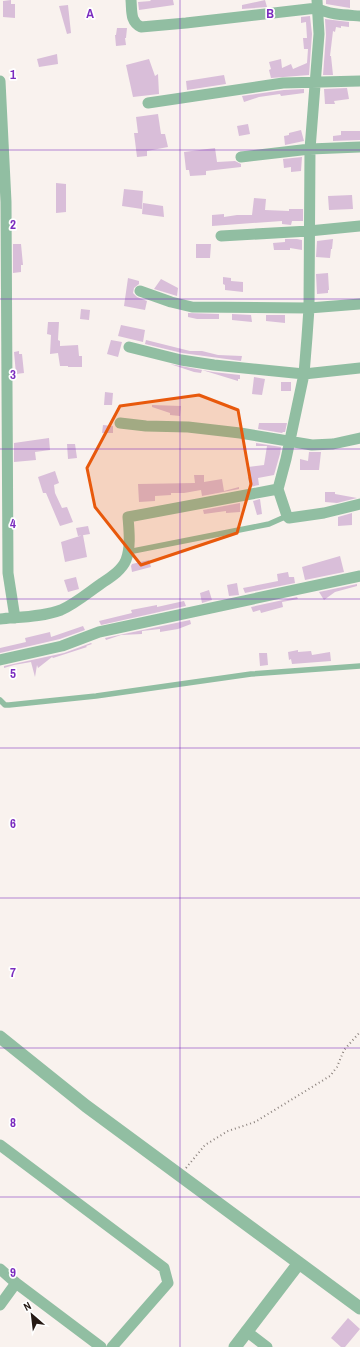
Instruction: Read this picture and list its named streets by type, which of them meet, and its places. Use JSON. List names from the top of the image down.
{
  "north": "top left",
  "grid": {
    "columns": ["A", "B"],
    "rows": [
      "1",
      "2",
      "3",
      "4",
      "5",
      "6",
      "7",
      "8",
      "9"
    ]
  }
}
